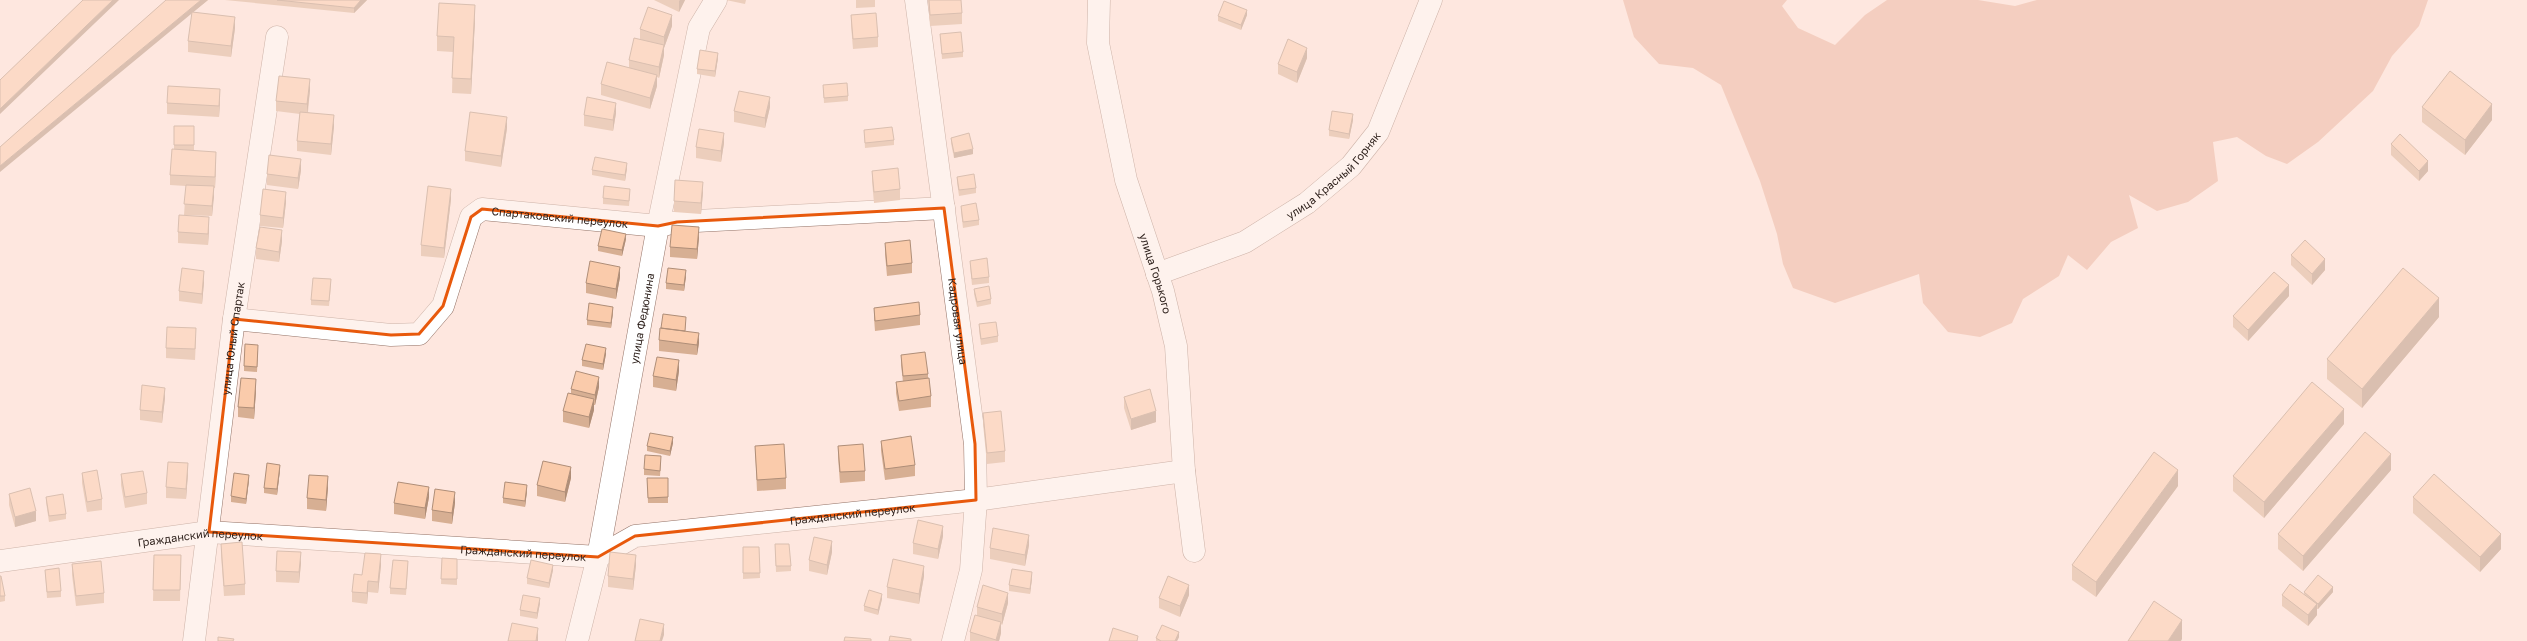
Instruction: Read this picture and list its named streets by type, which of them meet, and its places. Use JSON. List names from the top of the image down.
{
  "streets": {
    "street": [
      "улица Красный Горняк",
      "Спартаковский переулок",
      "улица Горького",
      "улица Федюнина",
      "Кадровая улица",
      "улица Юный Спартак",
      "Гражданский переулок"
    ]
  },
  "crossings": [
    ["улица Красный Горняк", "улица Горького"],
    ["Спартаковский переулок", "улица Федюнина"],
    ["Спартаковский переулок", "Кадровая улица"],
    ["Спартаковский переулок", "улица Юный Спартак"],
    ["улица Горького", "Гражданский переулок"],
    ["улица Федюнина", "Гражданский переулок"],
    ["Кадровая улица", "Гражданский переулок"],
    ["улица Юный Спартак", "Гражданский переулок"]
  ]
}
